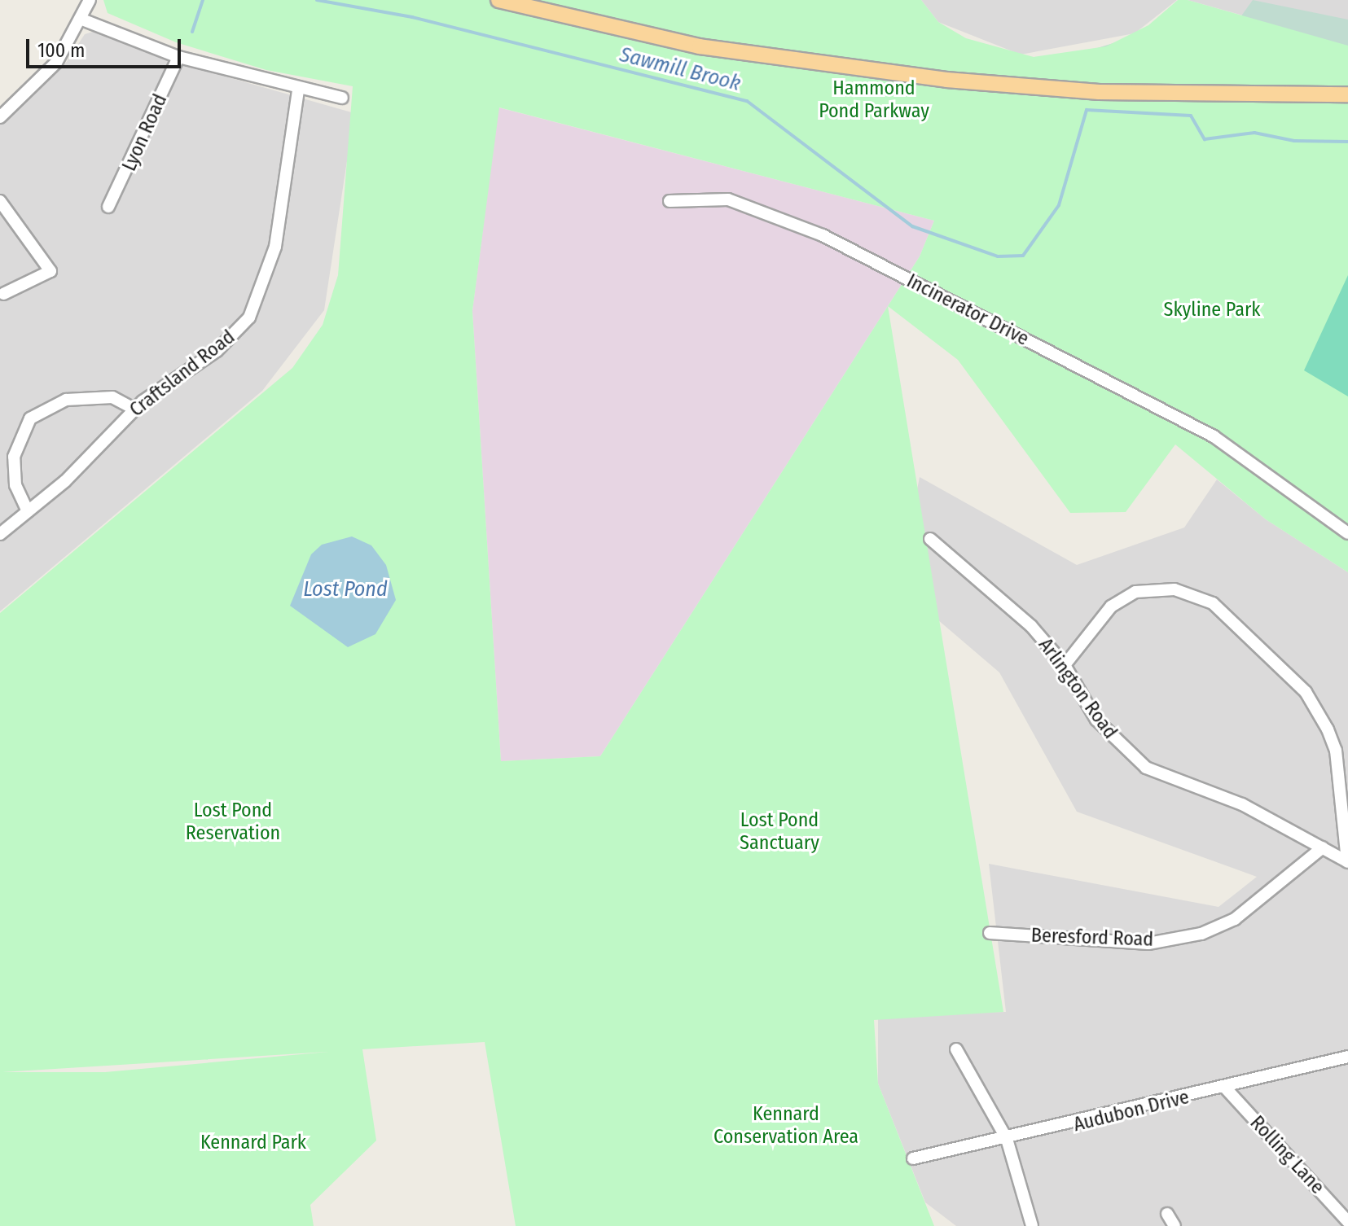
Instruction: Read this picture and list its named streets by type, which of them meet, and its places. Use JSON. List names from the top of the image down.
{
  "streets": {
    "street": [
      "Lyon Road",
      "Incinerator Drive",
      "Craftsland Road",
      "Arlington Road",
      "Beresford Road",
      "Audubon Drive",
      "Rolling Lane"
    ]
  },
  "crossings": [
    ["Arlington Road", "Beresford Road"],
    ["Audubon Drive", "Rolling Lane"]
  ],
  "water": ["Sawmill Brook", "Lost Pond"],
  "parks": [
    "Hammond Pond Parkway",
    "Skyline Park",
    "Lost Pond Reservation",
    "Lost Pond Sanctuary",
    "Kennard Conservation Area",
    "Kennard Park"
  ],
  "scale_bar": "100 m"
}
